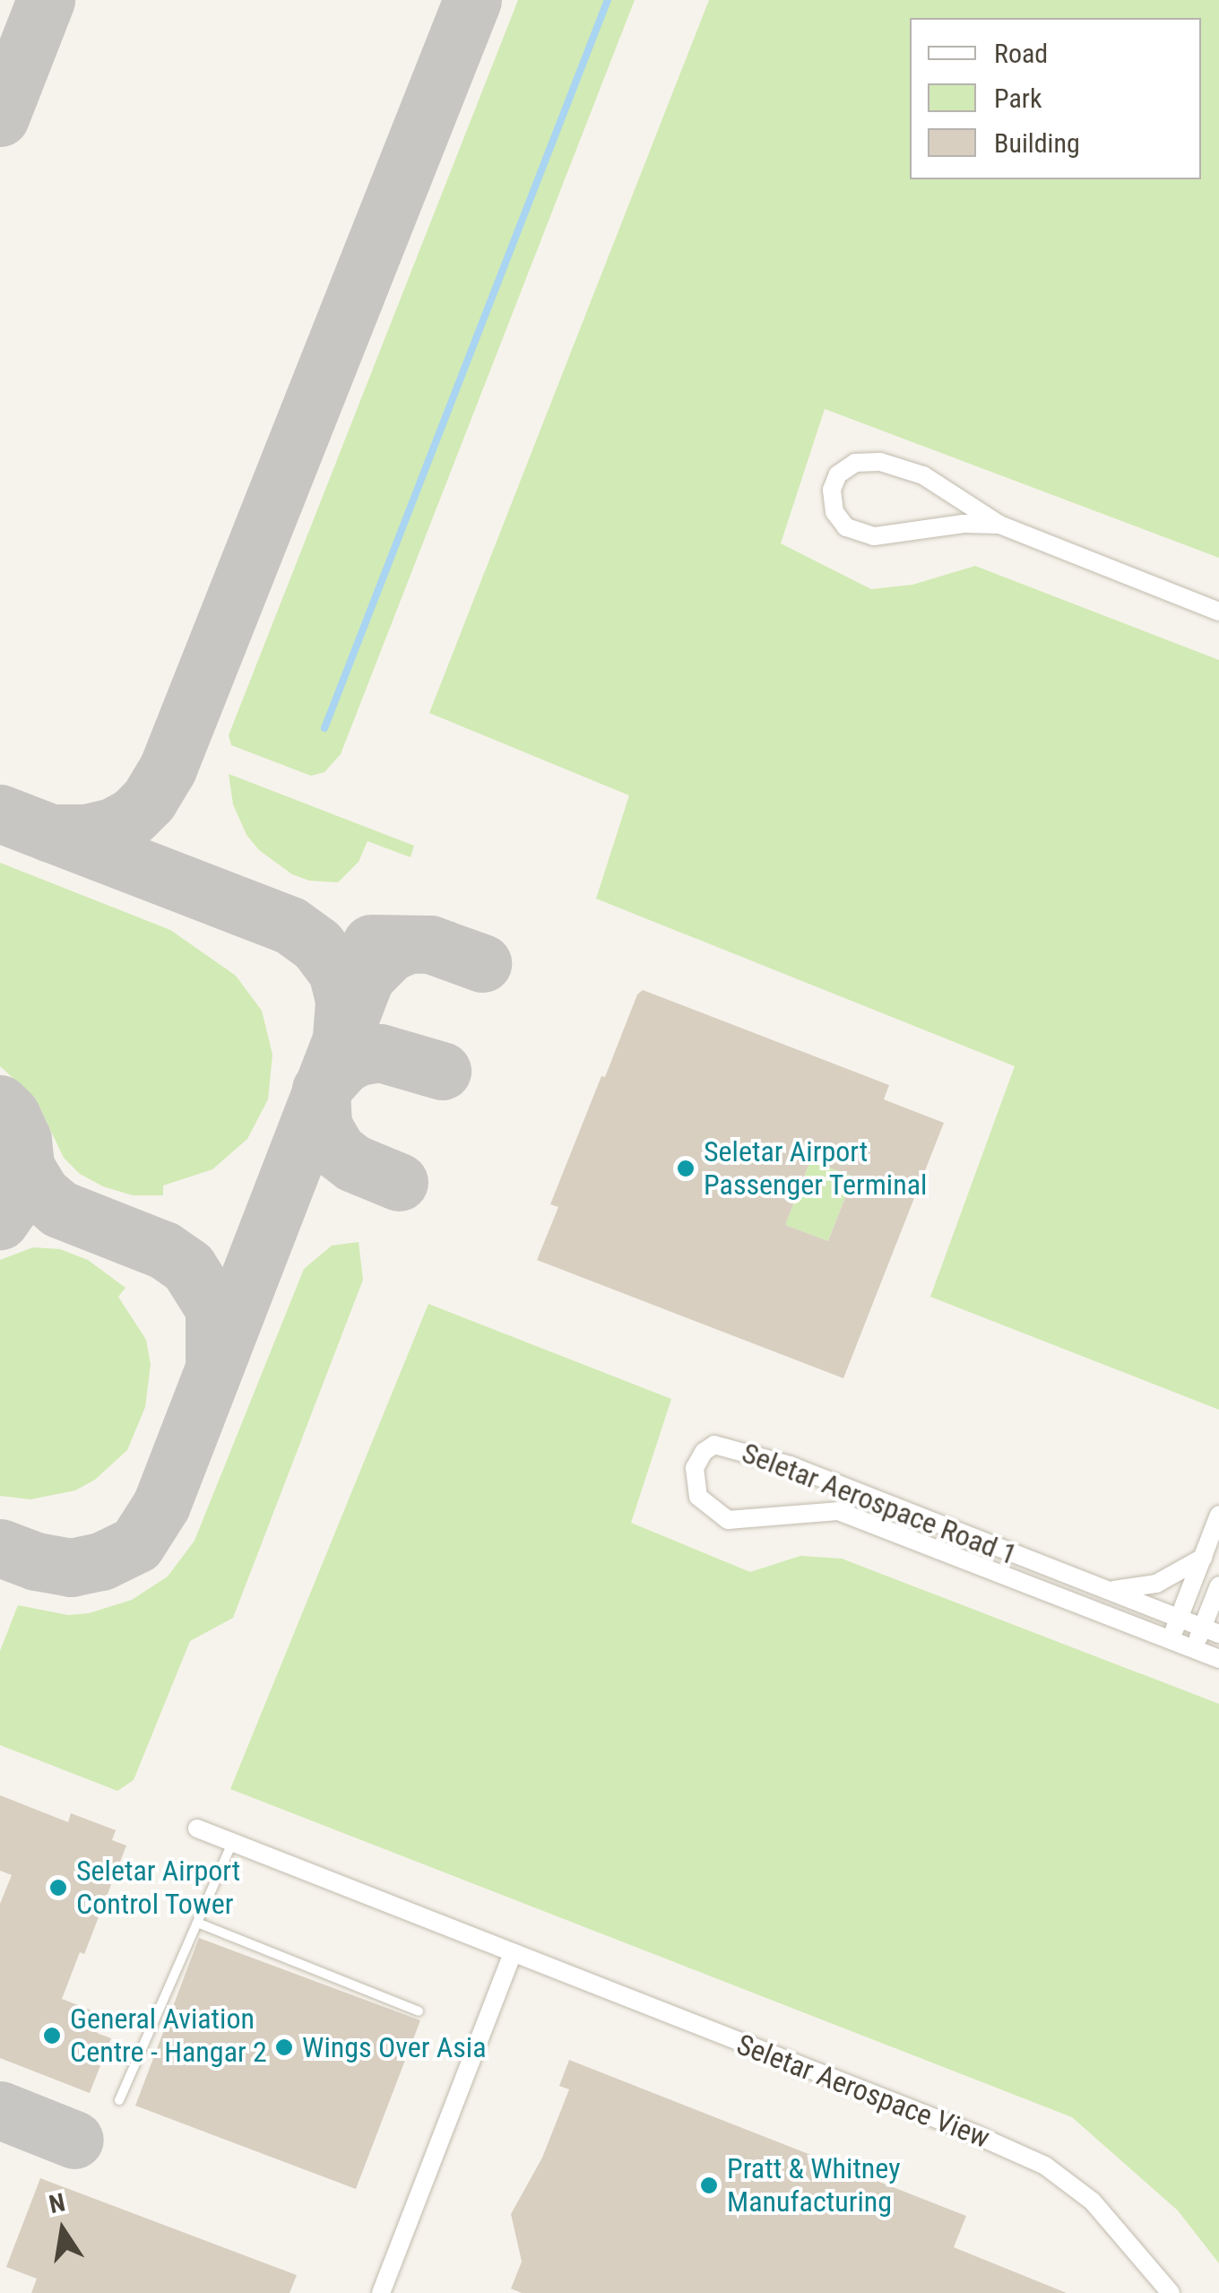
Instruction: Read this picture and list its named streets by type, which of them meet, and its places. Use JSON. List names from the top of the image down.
{
  "streets": {
    "street": ["Seletar Aerospace Road 1", "Seletar Aerospace View"]
  },
  "places": [
    "Seletar Airport Passenger Terminal",
    "Seletar Airport Control Tower",
    "General Aviation Centre - Hangar 2",
    "Wings Over Asia",
    "Pratt & Whitney Manufacturing"
  ],
  "legend": ["Road", "Park", "Building"],
  "north": "top"
}
